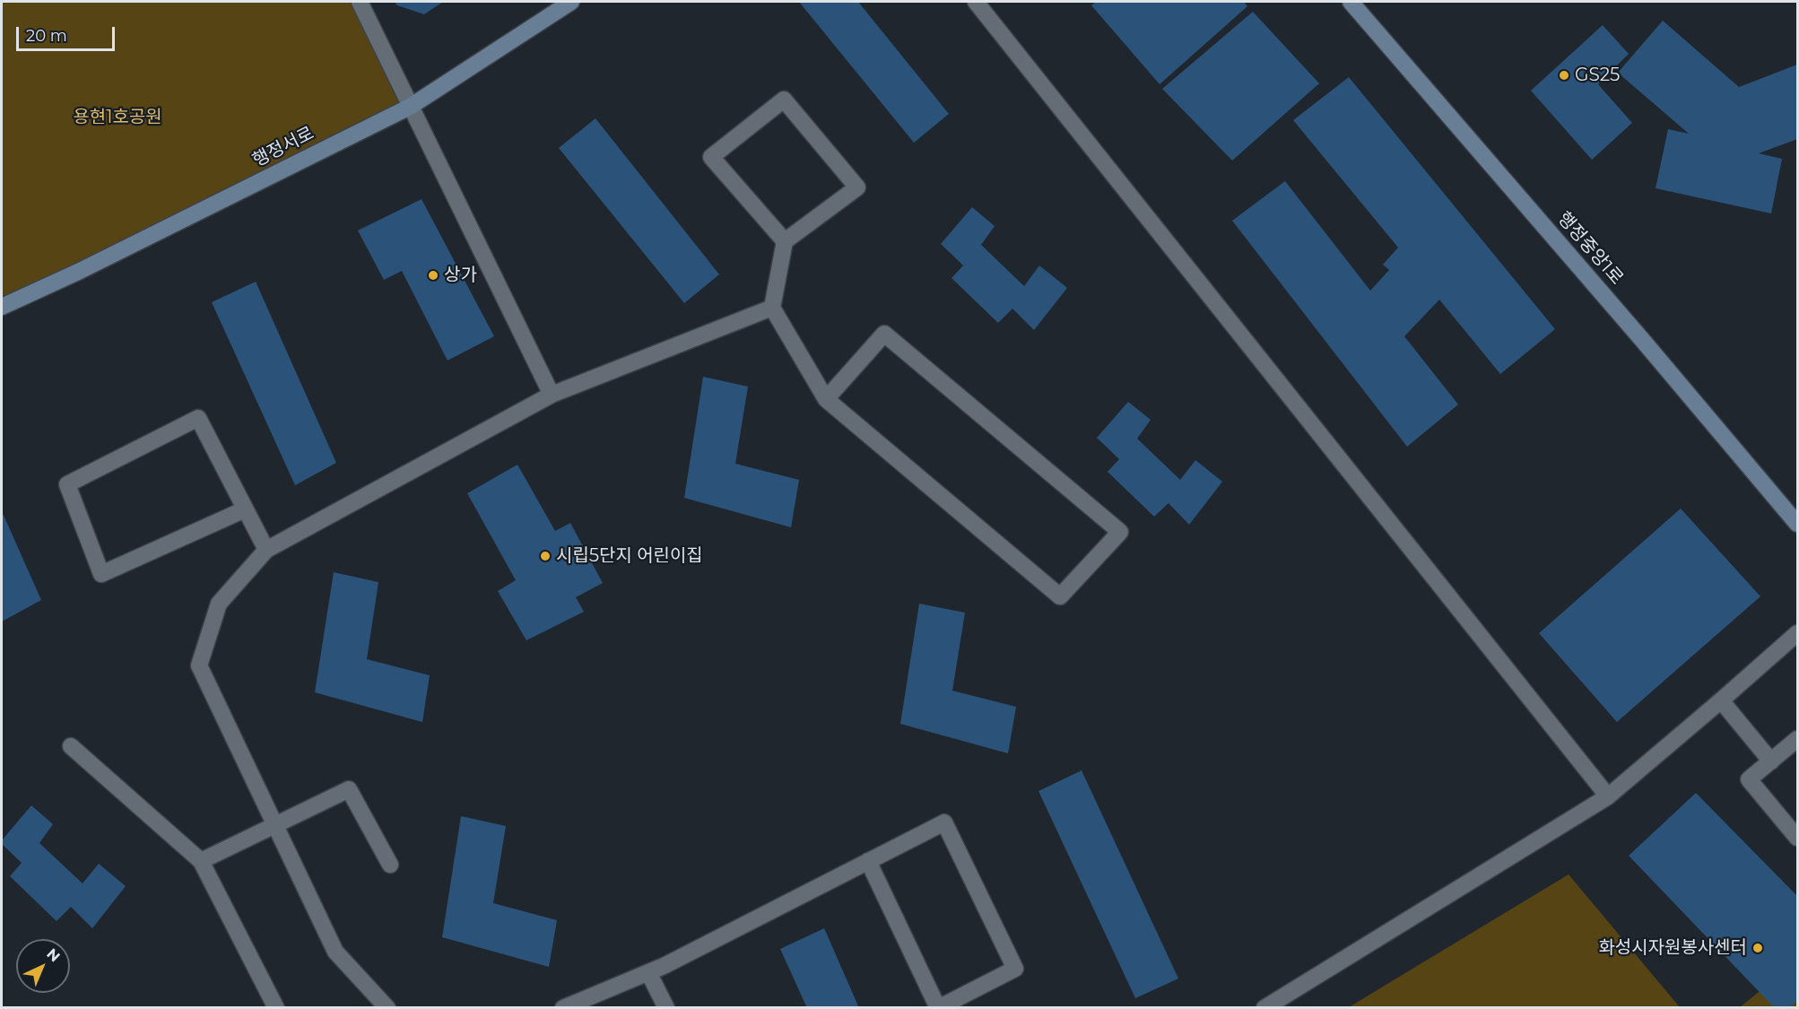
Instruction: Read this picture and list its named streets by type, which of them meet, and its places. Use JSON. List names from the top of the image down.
{
  "streets": {
    "street": ["행정서로", "행정중앙1로"]
  },
  "parks": ["용현1호공원"],
  "places": [
    "GS25",
    "상가",
    "시립5단지 어린이집",
    "화성시자원봉사센터"
  ],
  "scale_bar": "20 m",
  "north": "top right"
}
